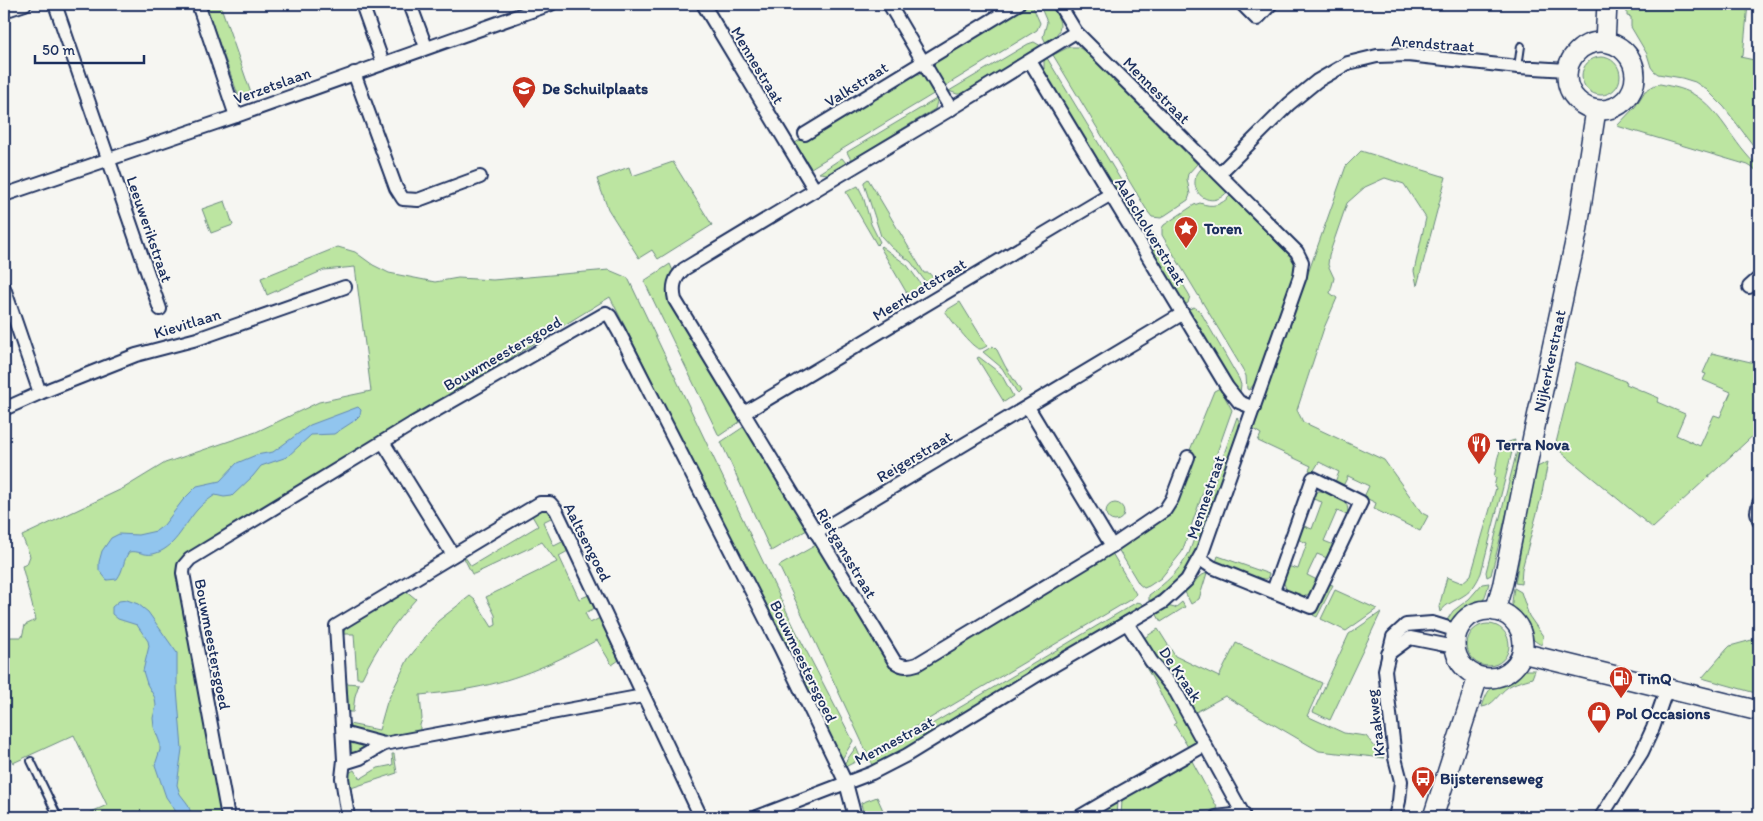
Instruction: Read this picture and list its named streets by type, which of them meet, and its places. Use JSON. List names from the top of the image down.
{
  "streets": {
    "main road": ["Nijkerkerstraat"],
    "street": [
      "Arendstraat",
      "Mennestraat",
      "Valkstraat",
      "Verzetslaan",
      "Leeuwerikstraat",
      "Aalscholverstraat",
      "Meerkoetstraat",
      "Kievitlaan",
      "Bouwmeestersgoed",
      "Reigerstraat",
      "Aaltsengoed",
      "Rietgansstraat",
      "De Kraak",
      "Kraakweg"
    ]
  },
  "crossings": [
    ["Arendstraat", "Mennestraat"],
    ["Arendstraat", "Nijkerkerstraat"],
    ["Mennestraat", "Aalscholverstraat"],
    ["Mennestraat", "Bouwmeestersgoed"],
    ["Mennestraat", "Rietgansstraat"],
    ["Mennestraat", "De Kraak"],
    ["Verzetslaan", "Leeuwerikstraat"],
    ["Aalscholverstraat", "Meerkoetstraat"],
    ["Aalscholverstraat", "Reigerstraat"],
    ["Meerkoetstraat", "Rietgansstraat"],
    ["Nijkerkerstraat", "Kraakweg"],
    ["Reigerstraat", "Rietgansstraat"]
  ],
  "places": {
    "school or university": ["De Schuilplaats"],
    "place": ["Toren"],
    "restaurant": ["Terra Nova"],
    "fuel station": ["TinQ"],
    "shop": ["Pol Occasions"],
    "bus stop": ["Bijsterenseweg"]
  },
  "scale_bar": "50 m"
}
